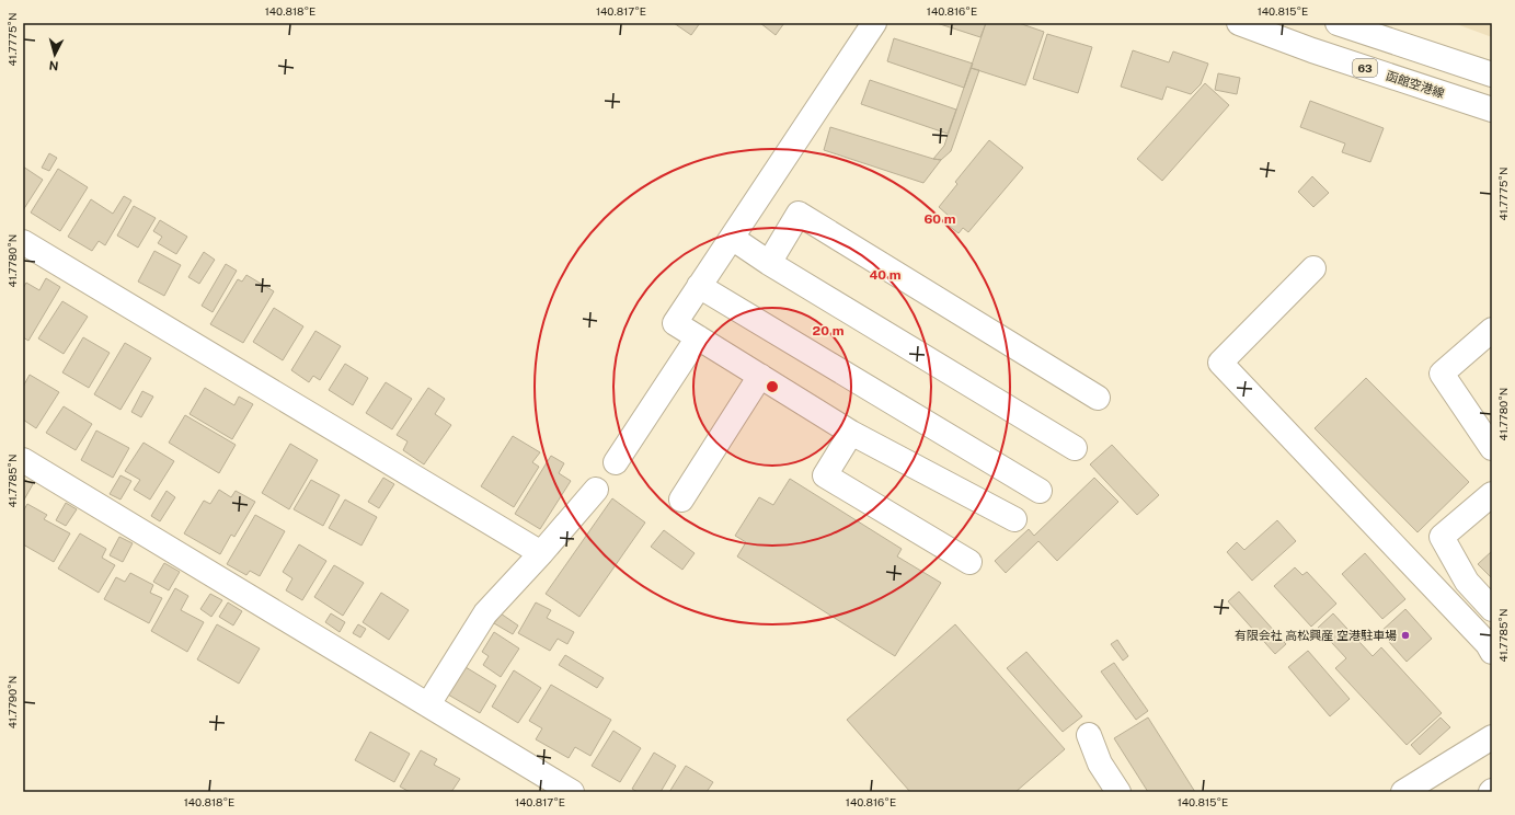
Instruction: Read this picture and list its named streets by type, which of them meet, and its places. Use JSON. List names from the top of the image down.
{
  "streets": {
    "street": ["63", "函館空港線"]
  },
  "places": ["有限会社 高松興産 空港駐車場"],
  "north": "bottom",
  "coordinates": [
    "140.818°E",
    "140.817°E",
    "140.816°E",
    "140.815°E",
    "41.7775°N",
    "41.7780°N",
    "41.7785°N",
    "41.7790°N"
  ],
  "rings": ["60 m", "40 m", "20 m"]
}
